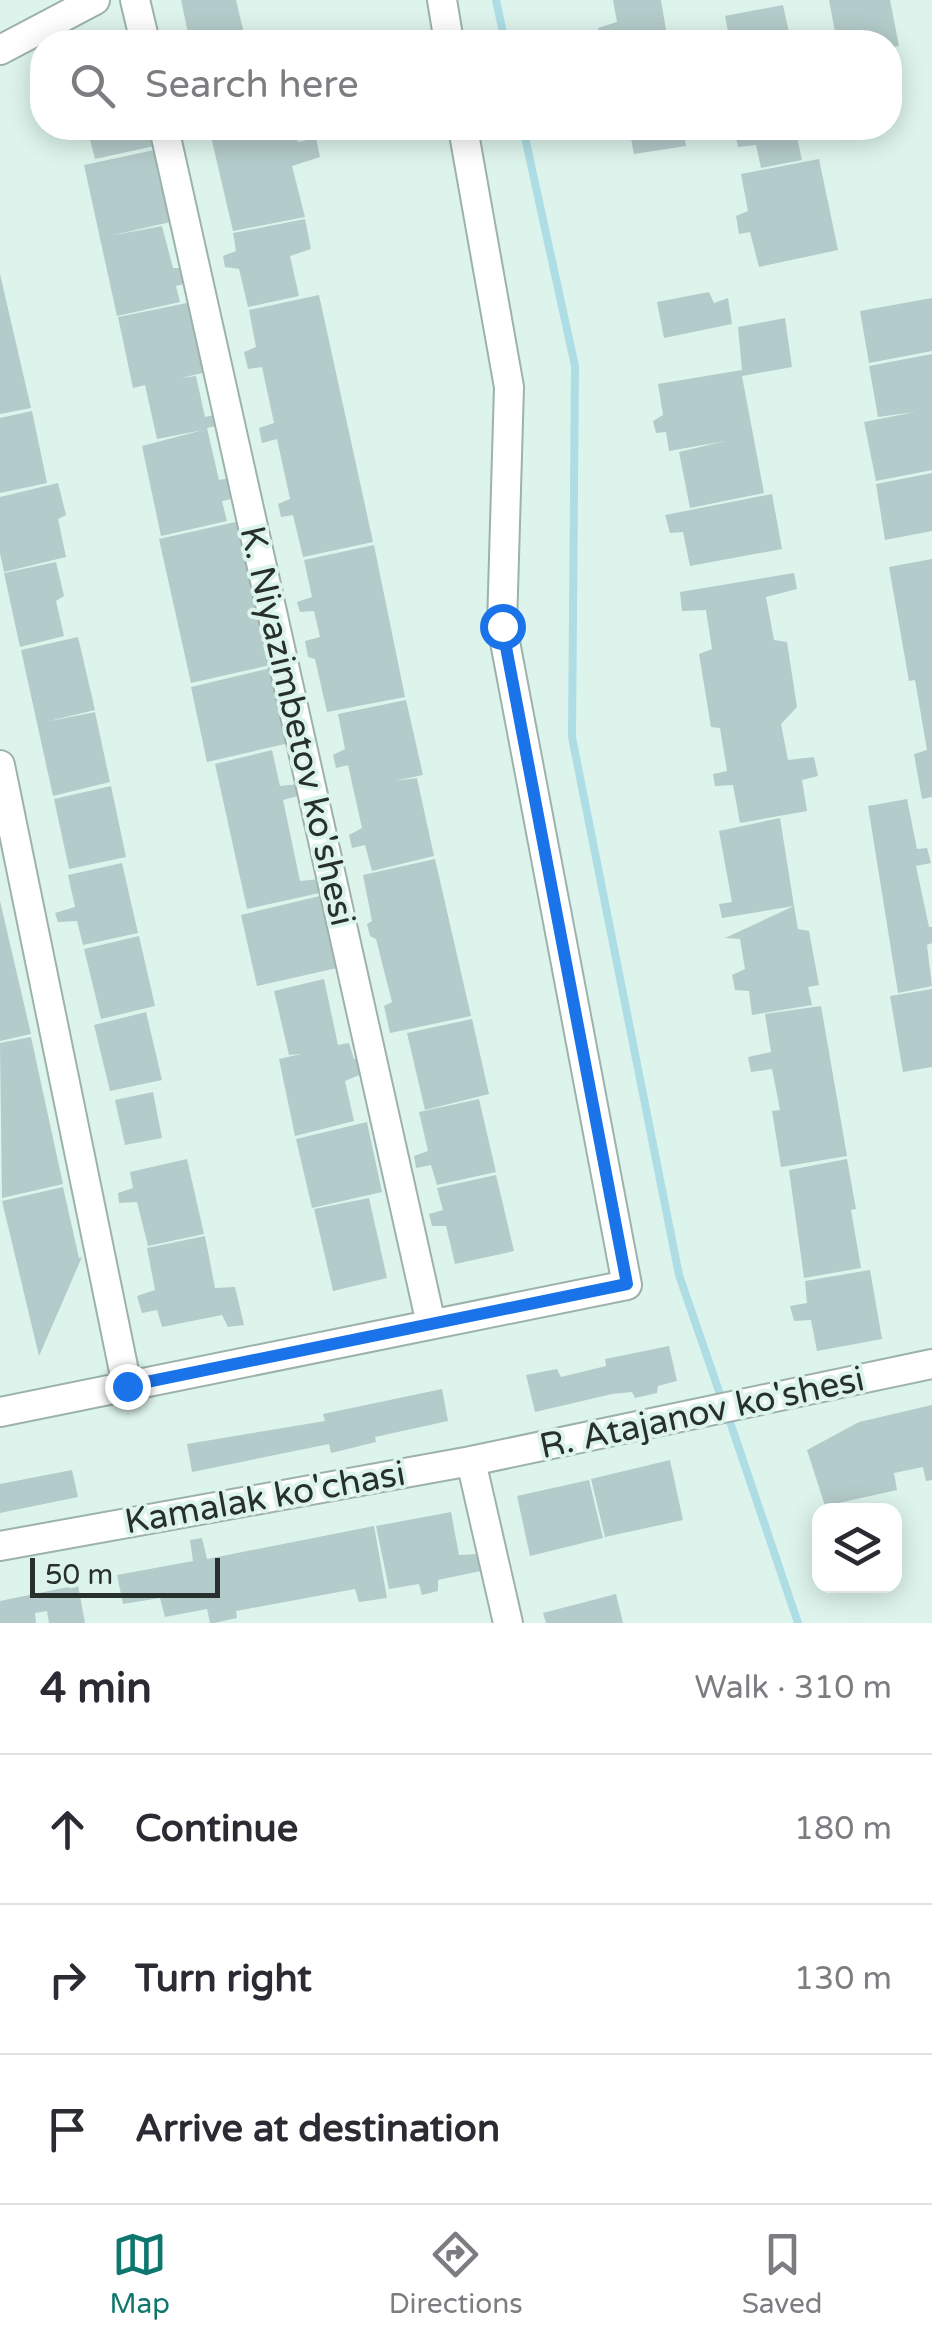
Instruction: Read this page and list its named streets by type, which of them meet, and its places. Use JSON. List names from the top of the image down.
{
  "streets": {
    "street": ["K. Niyazimbetov ko'shesi", "R. Atajanov ko'shesi", "Kamalak ko'chasi"]
  },
  "crossings": [
    ["R. Atajanov ko'shesi", "Kamalak ko'chasi"]
  ],
  "scale_bar": "50 m",
  "page": {
    "search": "Search here",
    "scale": "50 m",
    "heading": ["4 min", "Walk · 310 m"],
    "list": [
      ["Continue", "180 m"],
      ["Turn right", "130 m"],
      "Arrive at destination"
    ],
    "nav": ["Map", "Directions", "Saved"]
  }
}
